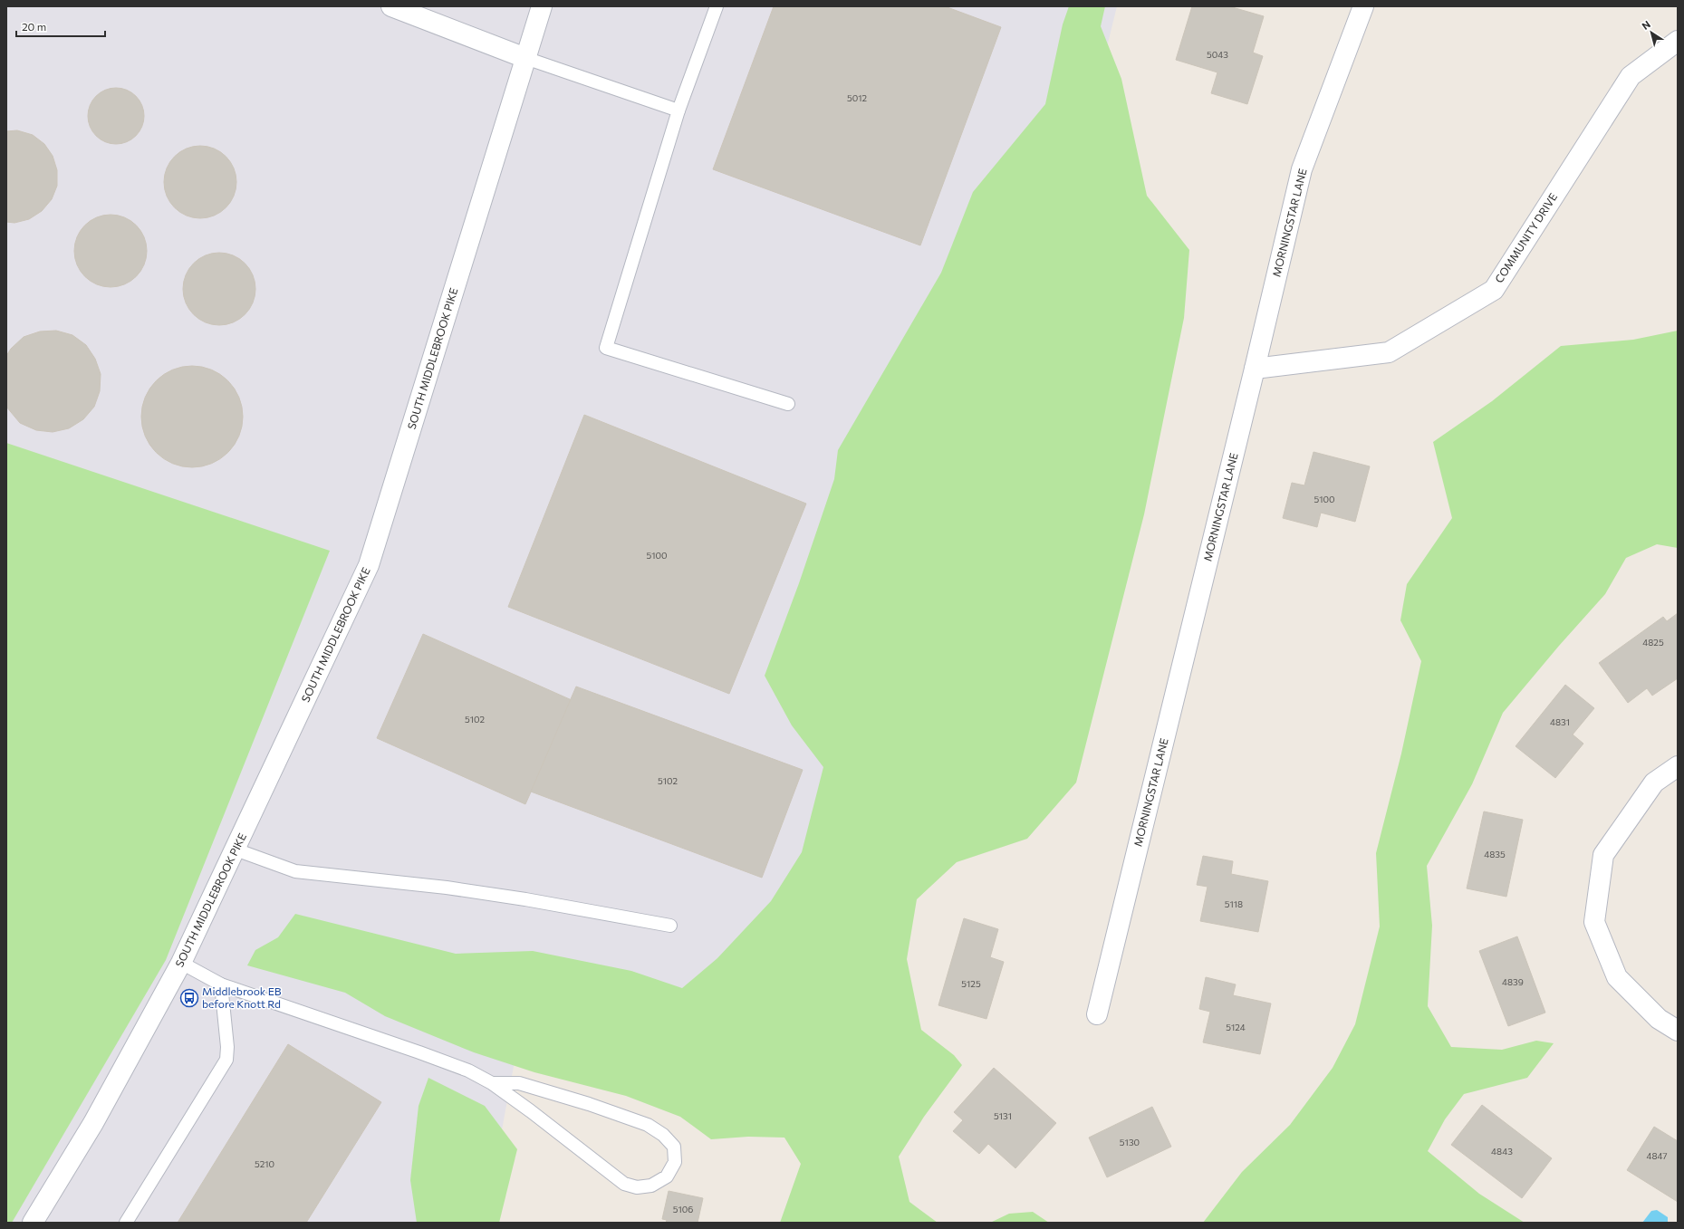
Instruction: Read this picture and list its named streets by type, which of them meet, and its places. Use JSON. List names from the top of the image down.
{
  "streets": {
    "street": ["MORNINGSTAR LANE", "COMMUNITY DRIVE", "SOUTH MIDDLEBROOK PIKE"]
  },
  "crossings": [
    ["MORNINGSTAR LANE", "COMMUNITY DRIVE"]
  ],
  "places": {
    "bus stop": ["Middlebrook EB before Knott Rd"]
  },
  "house_numbers": [
    "5043",
    "5012",
    "5100",
    "5100",
    "4825",
    "5102",
    "4831",
    "5102",
    "4835",
    "5118",
    "4839",
    "5125",
    "5124",
    "5131",
    "5130",
    "4843",
    "4847",
    "5210",
    "5106"
  ],
  "scale_bar": "20 m",
  "north": "top left"
}
